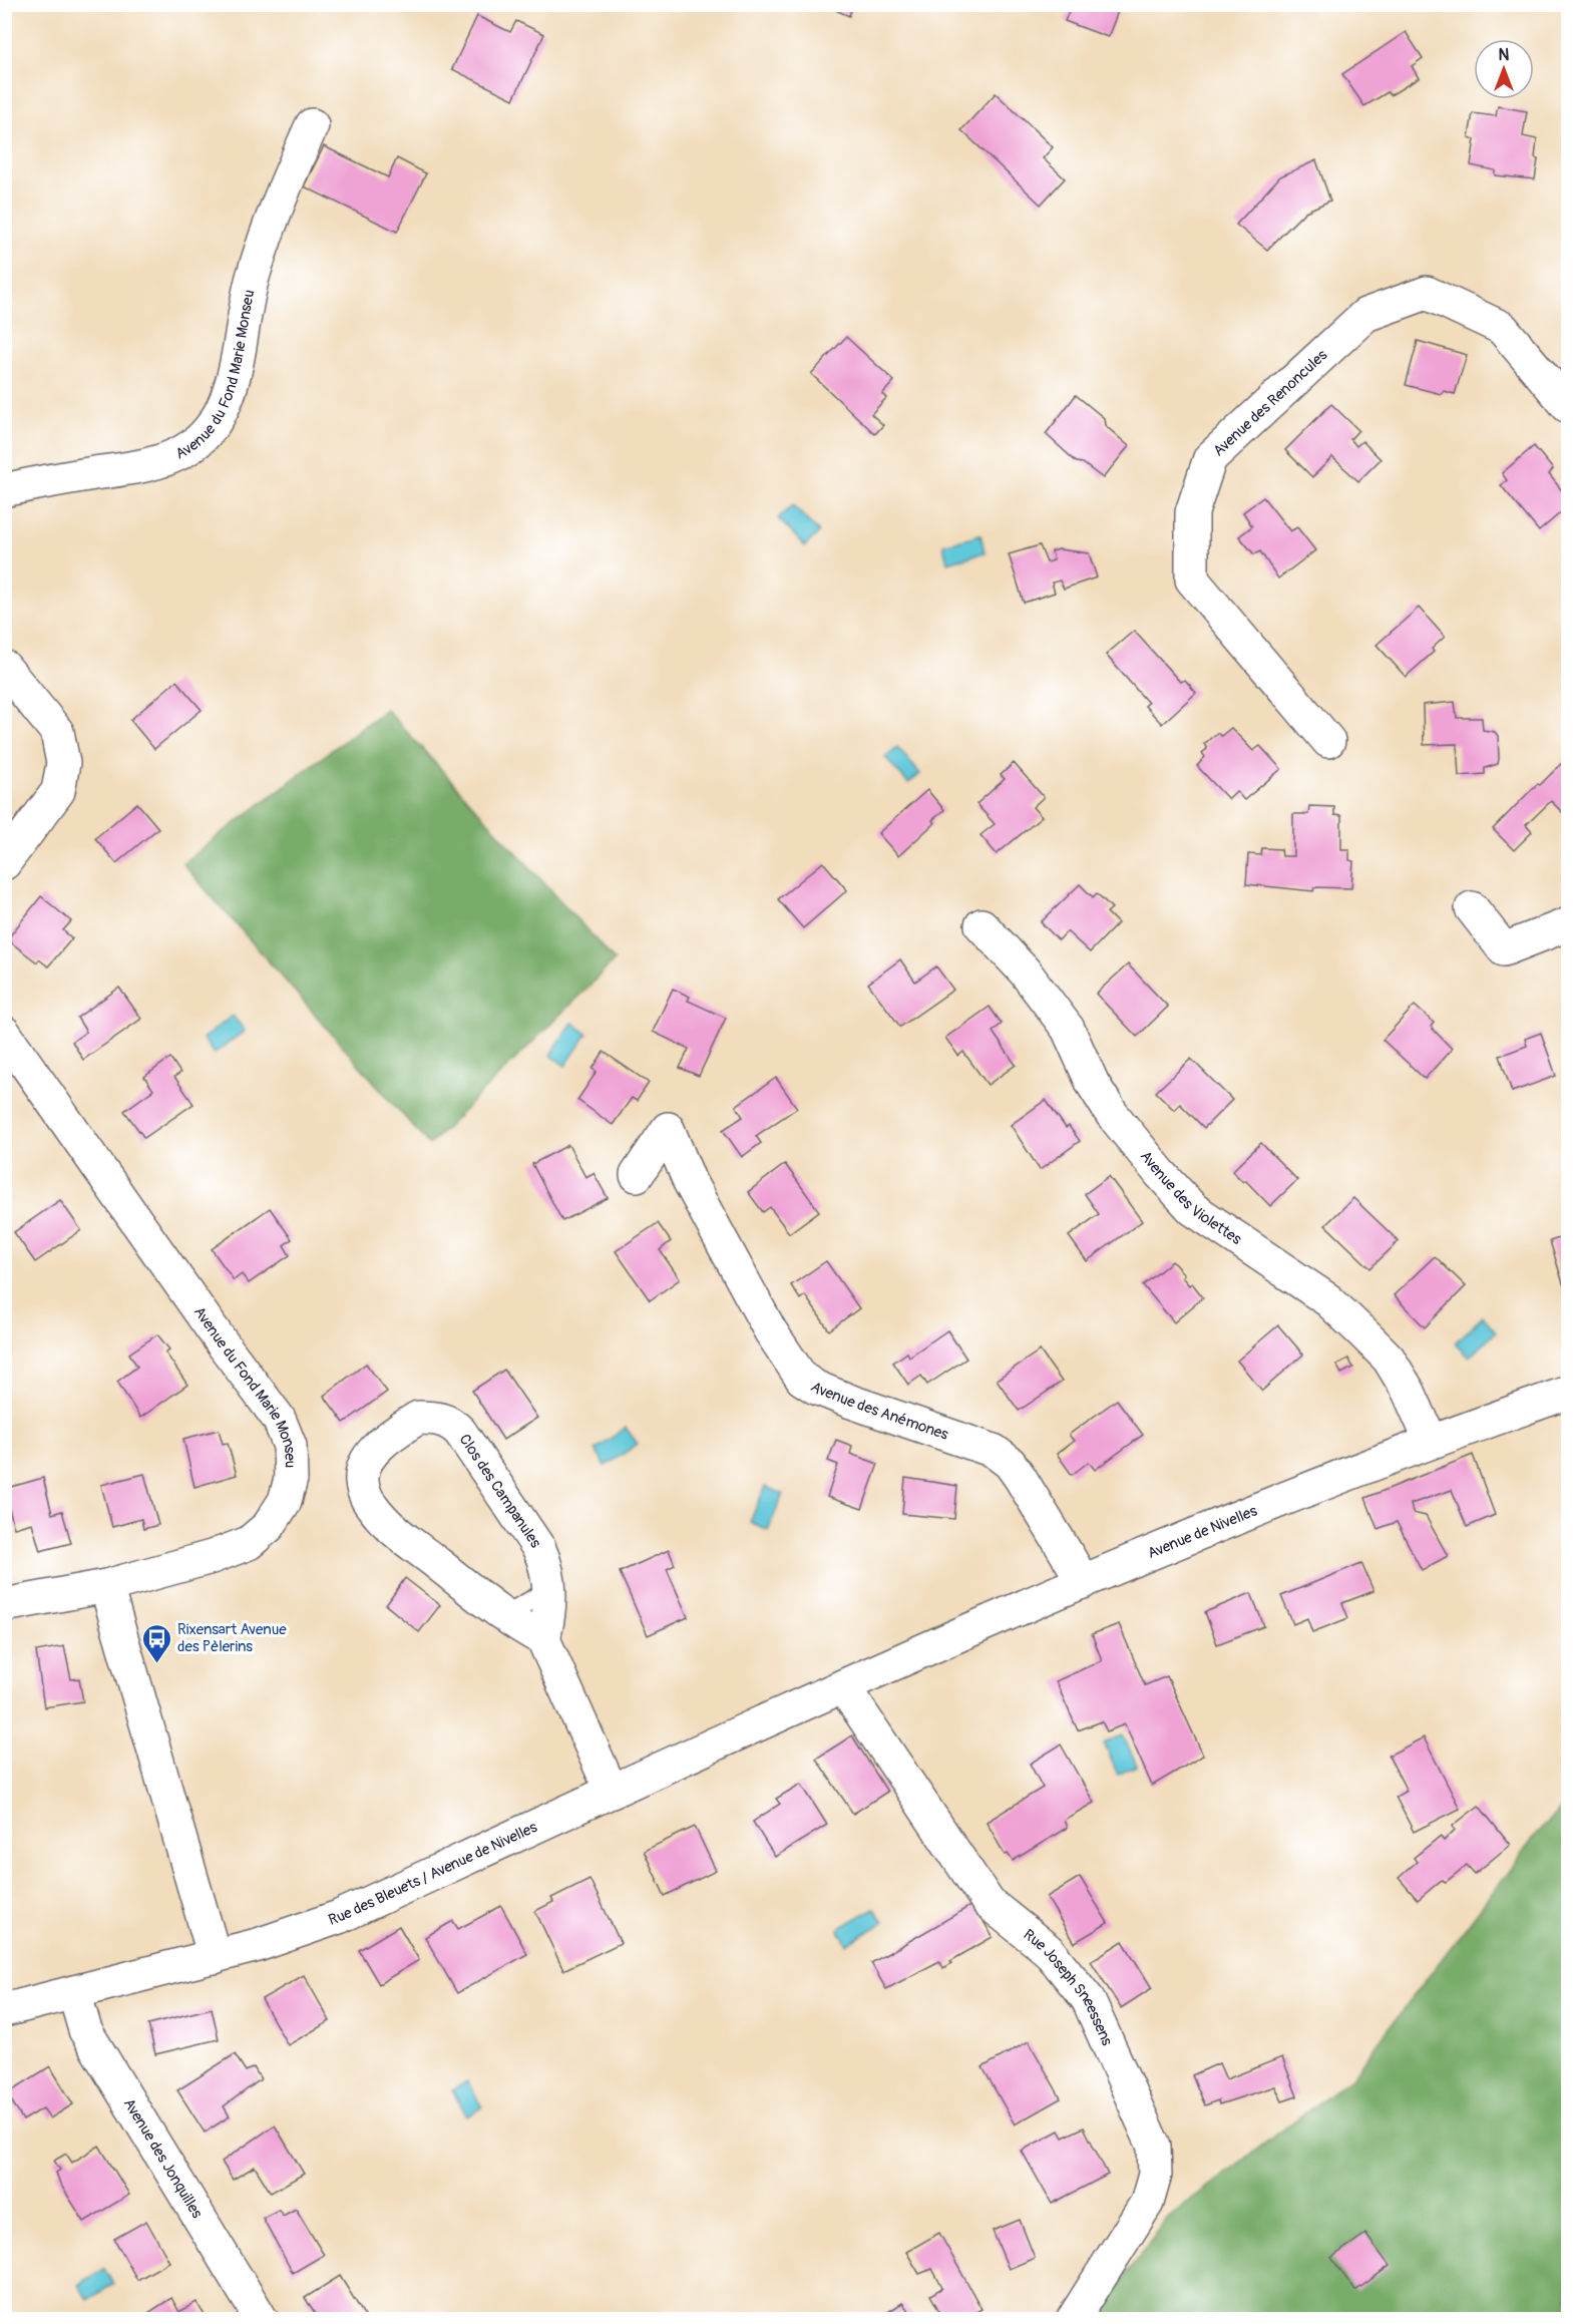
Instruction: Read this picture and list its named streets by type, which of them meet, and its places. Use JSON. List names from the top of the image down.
{
  "streets": {
    "street": [
      "Avenue du Fond Marie Monseu",
      "Avenue des Renoncules",
      "Avenue des Violettes",
      "Avenue des Anémones",
      "Clos des Campanules",
      "Avenue de Nivelles",
      "Rue des Bleuets / Avenue de Nivelles",
      "Rue Joseph Sneessens",
      "Avenue des Jonquilles"
    ]
  },
  "crossings": [
    ["Avenue des Violettes", "Avenue de Nivelles"],
    ["Avenue des Anémones", "Avenue de Nivelles"],
    ["Avenue de Nivelles", "Rue des Bleuets / Avenue de Nivelles"],
    ["Avenue de Nivelles", "Rue Joseph Sneessens"],
    ["Rue des Bleuets / Avenue de Nivelles", "Rue Joseph Sneessens"],
    ["Rue des Bleuets / Avenue de Nivelles", "Avenue des Jonquilles"]
  ],
  "places": {
    "bus stop": ["Rixensart Avenue des Pèlerins"]
  },
  "north": "top"
}
